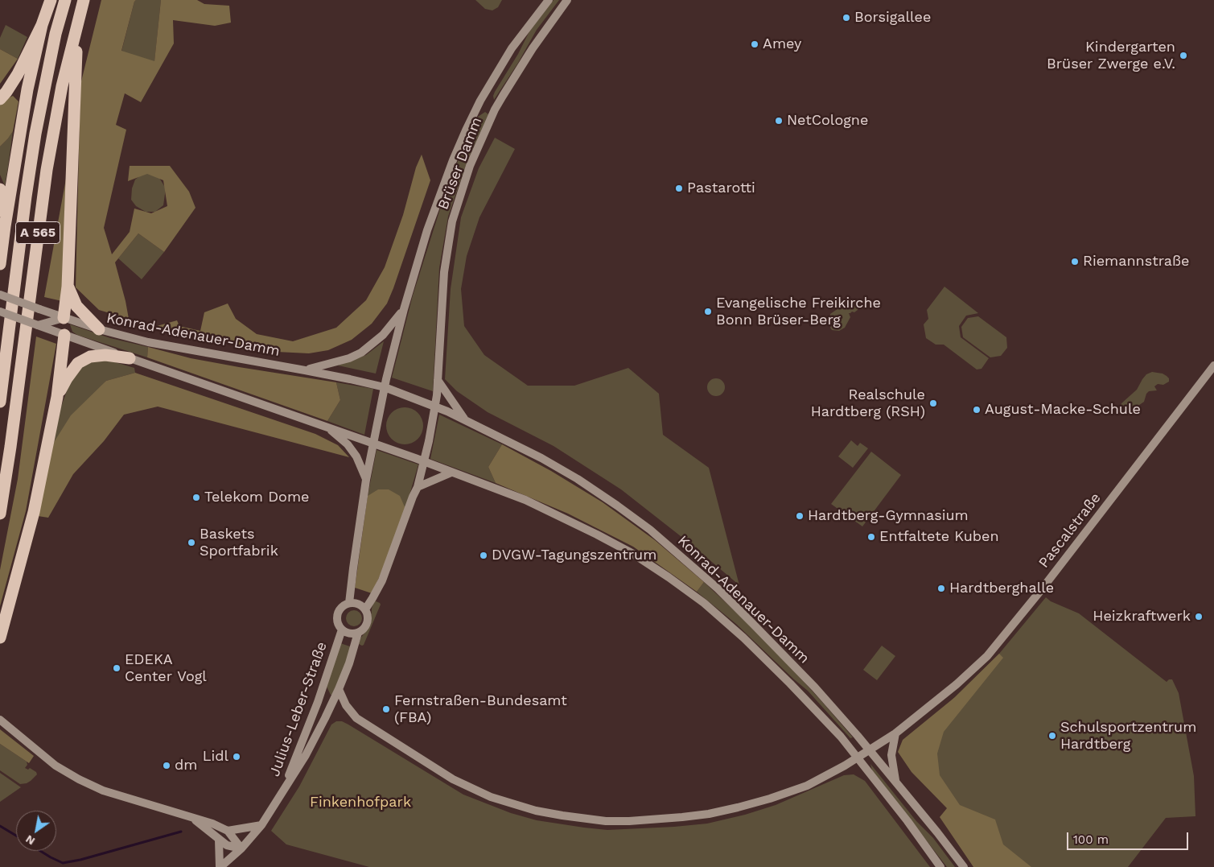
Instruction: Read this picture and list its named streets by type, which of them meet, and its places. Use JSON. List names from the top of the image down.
{
  "streets": {
    "highway": ["A 565"],
    "street": [
      "Brüser Damm",
      "Konrad-Adenauer-Damm",
      "Pascalstraße",
      "Julius-Leber-Straße"
    ]
  },
  "crossings": [
    ["Brüser Damm", "Konrad-Adenauer-Damm"],
    ["Brüser Damm", "Julius-Leber-Straße"],
    ["Konrad-Adenauer-Damm", "Pascalstraße"],
    ["Konrad-Adenauer-Damm", "Julius-Leber-Straße"],
    ["Pascalstraße", "Julius-Leber-Straße"]
  ],
  "parks": ["Finkenhofpark"],
  "places": [
    "Borsigallee",
    "Amey",
    "Kindergarten Brüser Zwerge e.V.",
    "NetCologne",
    "Pastarotti",
    "Riemannstraße",
    "Evangelische Freikirche Bonn Brüser-Berg",
    "Realschule Hardtberg (RSH)",
    "August-Macke-Schule",
    "Telekom Dome",
    "Hardtberg-Gymnasium",
    "Entfaltete Kuben",
    "Baskets Sportfabrik",
    "DVGW-Tagungszentrum",
    "Hardtberghalle",
    "Heizkraftwerk",
    "EDEKA Center Vogl",
    "Fernstraßen-Bundesamt (FBA)",
    "Schulsportzentrum Hardtberg",
    "Lidl",
    "dm"
  ],
  "scale_bar": "100 m",
  "north": "bottom left"
}
